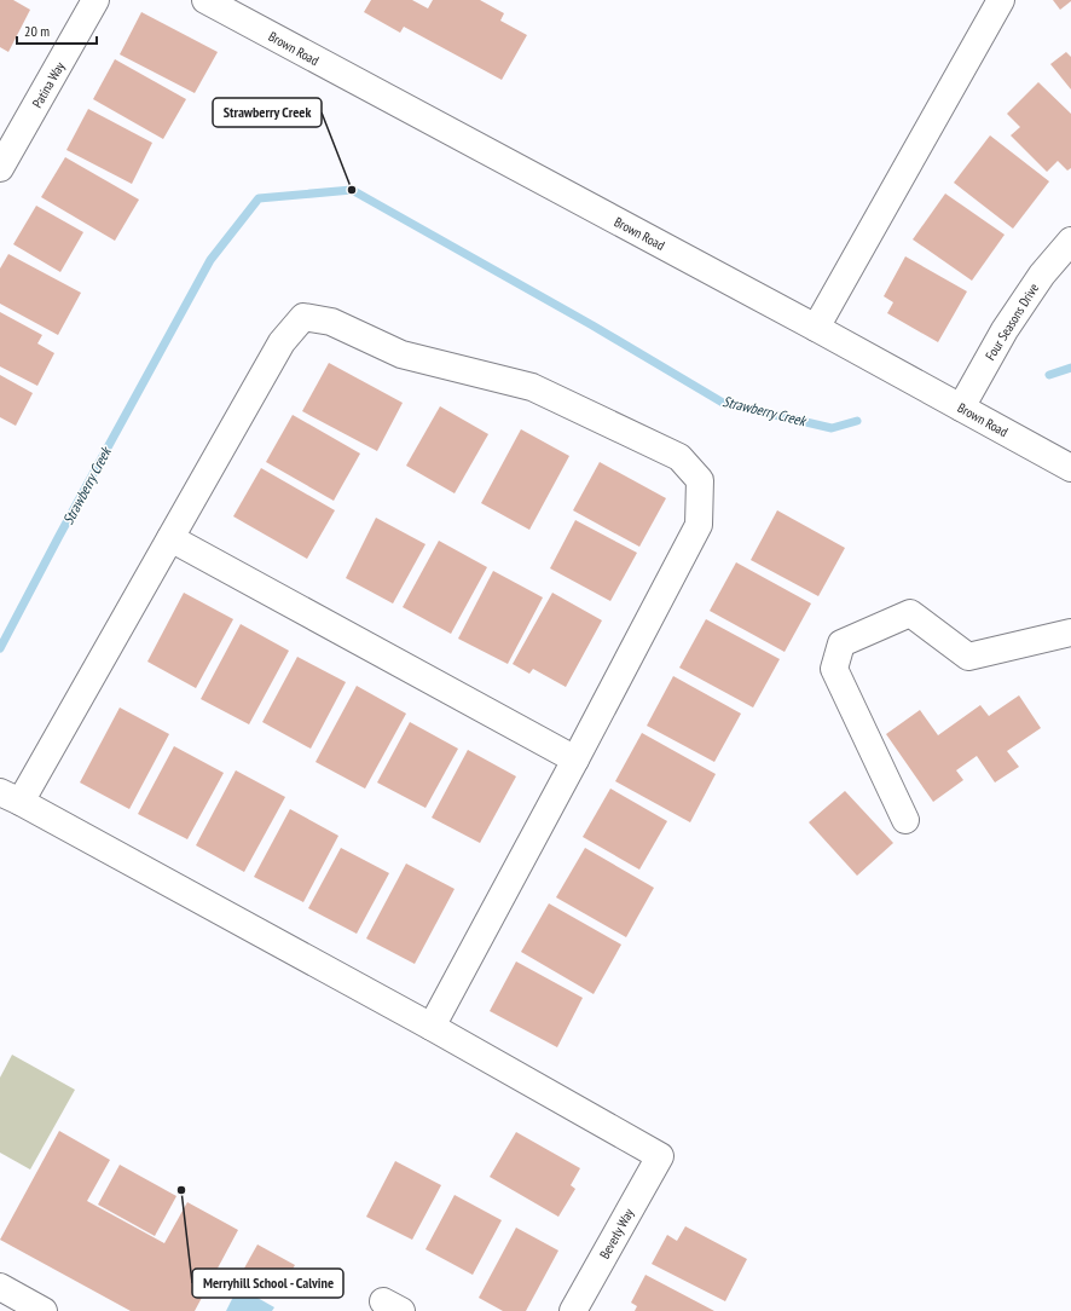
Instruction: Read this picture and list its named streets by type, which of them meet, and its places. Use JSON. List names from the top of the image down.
{
  "streets": {
    "street": [
      "Brown Road",
      "Patina Way",
      "Four Seasons Drive",
      "Beverly Way"
    ]
  },
  "crossings": [
    ["Brown Road", "Four Seasons Drive"]
  ],
  "water": ["Strawberry Creek"],
  "places": ["Strawberry Creek", "Merryhill School - Calvine"],
  "scale_bar": "20 m"
}
